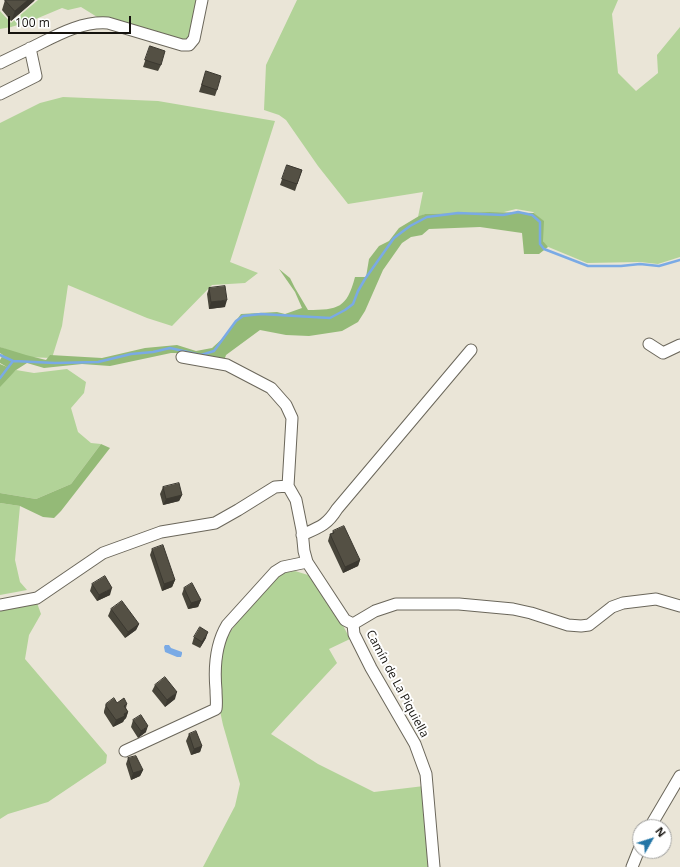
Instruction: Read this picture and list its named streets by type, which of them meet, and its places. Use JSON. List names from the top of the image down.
{
  "streets": {
    "street": ["Camín de La Piquiella"]
  },
  "scale_bar": "100 m",
  "north": "top right"
}
